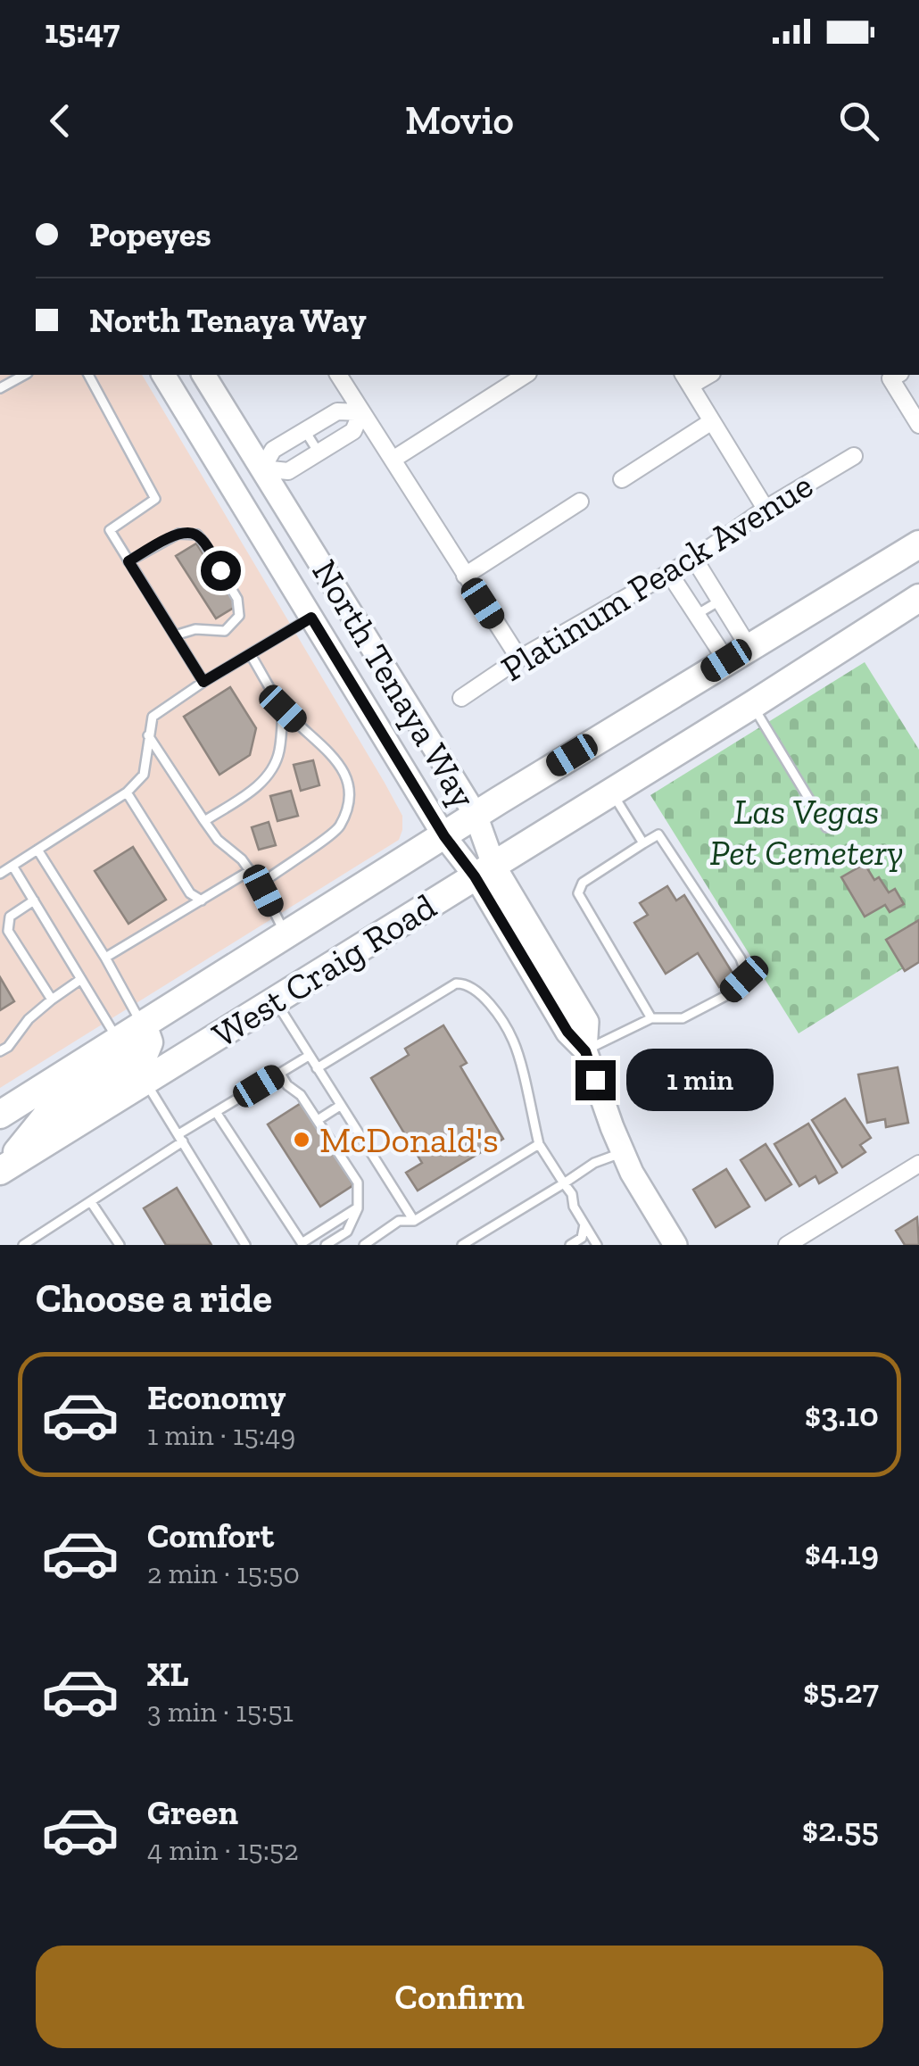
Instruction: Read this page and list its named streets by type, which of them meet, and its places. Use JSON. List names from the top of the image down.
{
  "streets": {
    "main road": ["North Tenaya Way", "West Craig Road"],
    "street": ["Platinum Peack Avenue"]
  },
  "crossings": [
    ["North Tenaya Way", "West Craig Road"]
  ],
  "parks": ["Las Vegas Pet Cemetery"],
  "places": ["McDonald's"],
  "page": {
    "status": "15:47",
    "header": "Movio",
    "banner": ["Popeyes", "North Tenaya Way"],
    "bubble": "1 min",
    "heading": "Choose a ride",
    "list": [
      {
        "name": "Economy",
        "note": "1 min · 15:49",
        "value": "$3.10"
      },
      {
        "name": "Comfort",
        "note": "2 min · 15:50",
        "value": "$4.19"
      },
      {
        "name": "XL",
        "note": "3 min · 15:51",
        "value": "$5.27"
      },
      {
        "name": "Green",
        "note": "4 min · 15:52",
        "value": "$2.55"
      }
    ],
    "buttons": "Confirm"
  }
}
